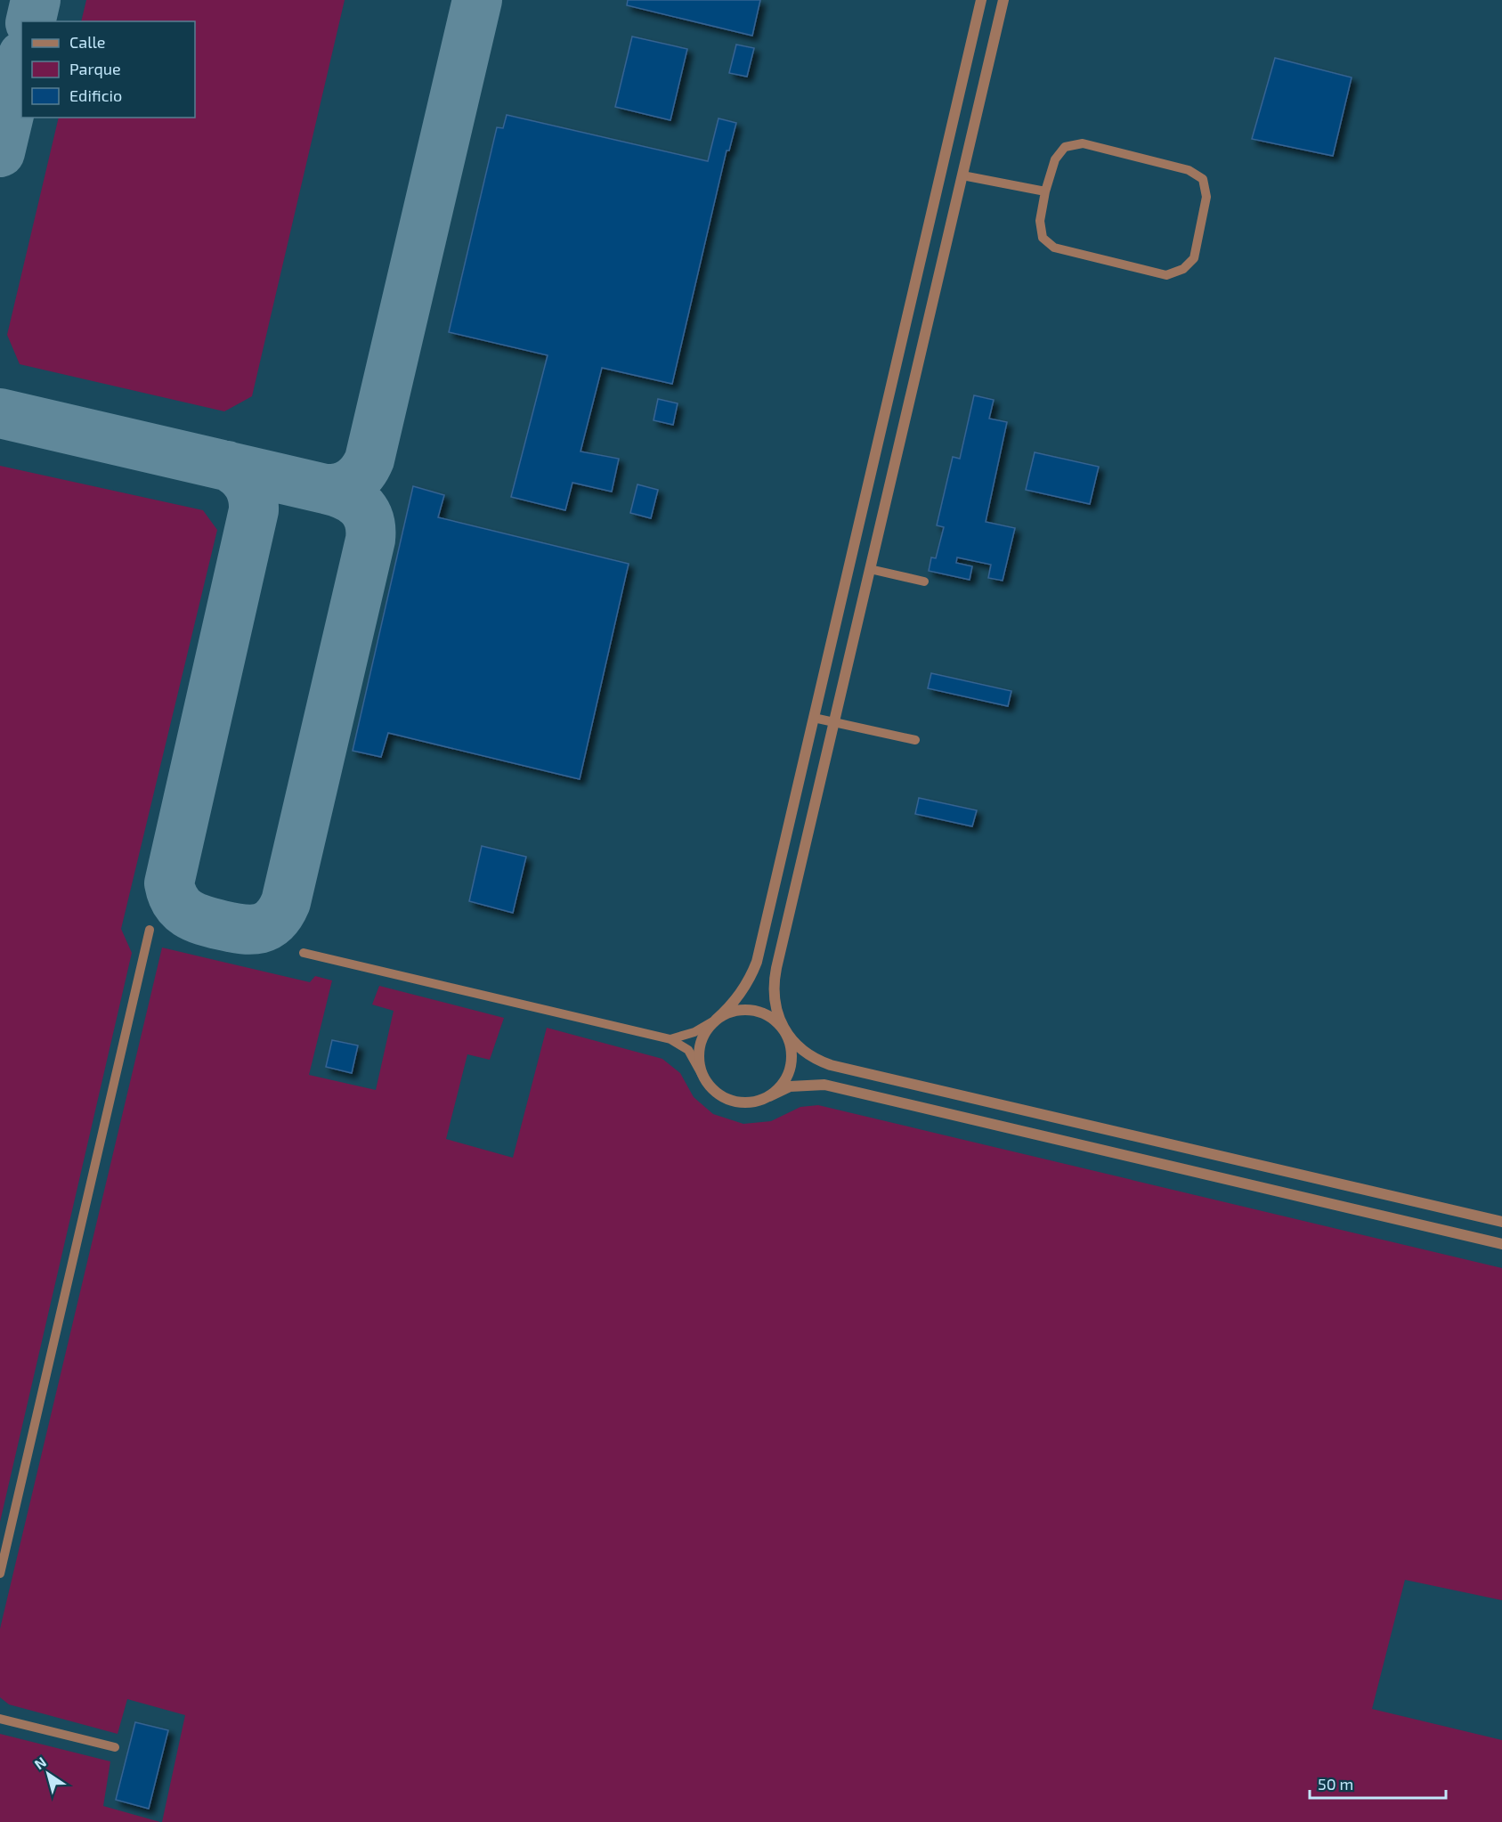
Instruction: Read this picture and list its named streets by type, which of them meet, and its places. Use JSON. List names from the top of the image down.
{
  "legend": ["Calle", "Parque", "Edificio"],
  "scale_bar": "50 m",
  "north": "top left"
}
